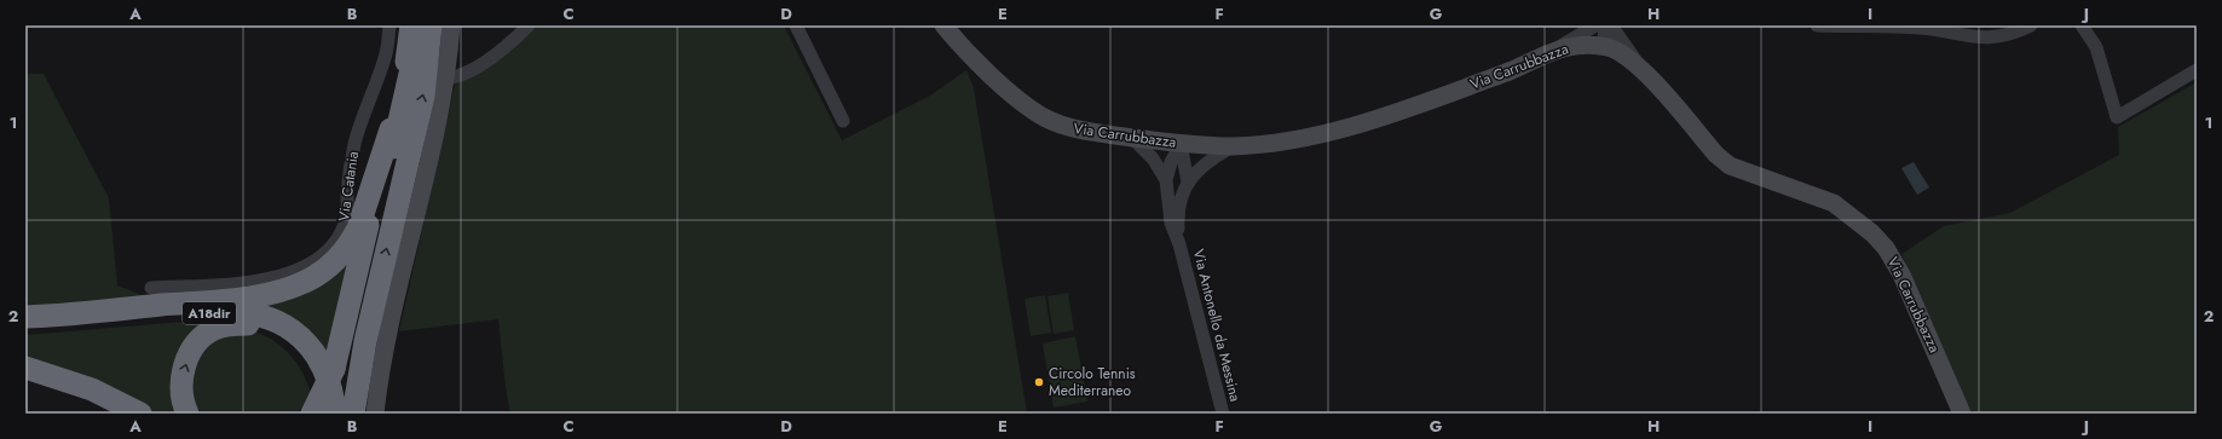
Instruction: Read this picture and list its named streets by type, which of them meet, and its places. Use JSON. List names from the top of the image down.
{
  "streets": {
    "highway": ["A18dir"],
    "main road": ["Via Carrubbazza"],
    "street": ["Via Catania", "Via Antonello da Messina"]
  },
  "places": ["Circolo Tennis Mediterraneo"],
  "grid": {
    "columns": [
      "A",
      "B",
      "C",
      "D",
      "E",
      "F",
      "G",
      "H",
      "I",
      "J"
    ],
    "rows": ["1", "2"]
  }
}
